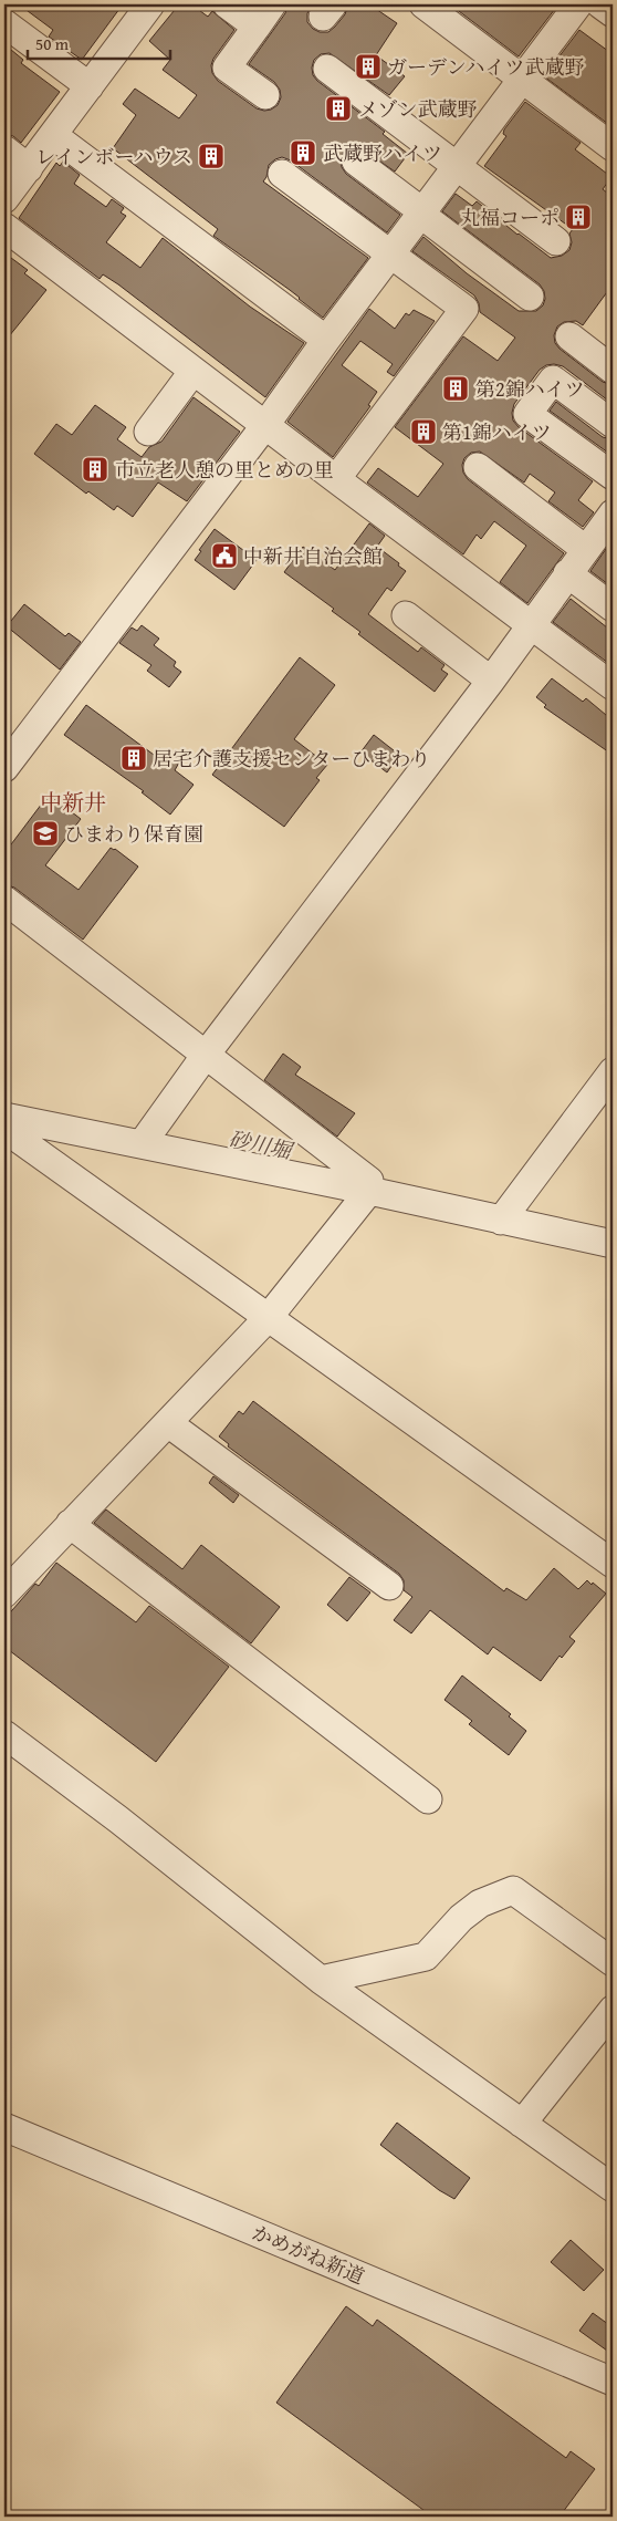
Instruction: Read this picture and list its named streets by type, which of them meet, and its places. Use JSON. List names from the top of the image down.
{
  "streets": {
    "street": ["かめがね新道"]
  },
  "districts": ["中新井"],
  "water": ["砂川堀"],
  "places": {
    "building": [
      "ガーデンハイツ武蔵野",
      "メゾン武蔵野",
      "武蔵野ハイツ",
      "レインボーハウス",
      "丸福コーポ",
      "第2錦ハイツ",
      "第1錦ハイツ",
      "市立老人憩の里とめの里",
      "居宅介護支援センターひまわり"
    ],
    "public building": ["中新井自治会館"],
    "school or university": ["ひまわり保育園"]
  },
  "scale_bar": "50 m"
}
